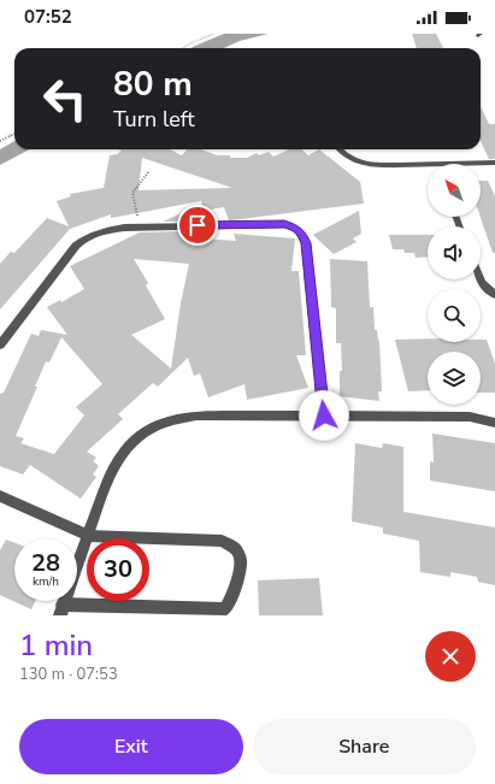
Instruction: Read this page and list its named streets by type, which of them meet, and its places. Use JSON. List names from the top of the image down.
{
  "north": "top left",
  "page": {
    "status": "07:52",
    "turn": ["80 m", "Turn left"],
    "speed": "28 km/h",
    "limit": "30",
    "heading": ["1 min", "130 m · 07:53"],
    "buttons": ["Exit", "Share"]
  }
}
